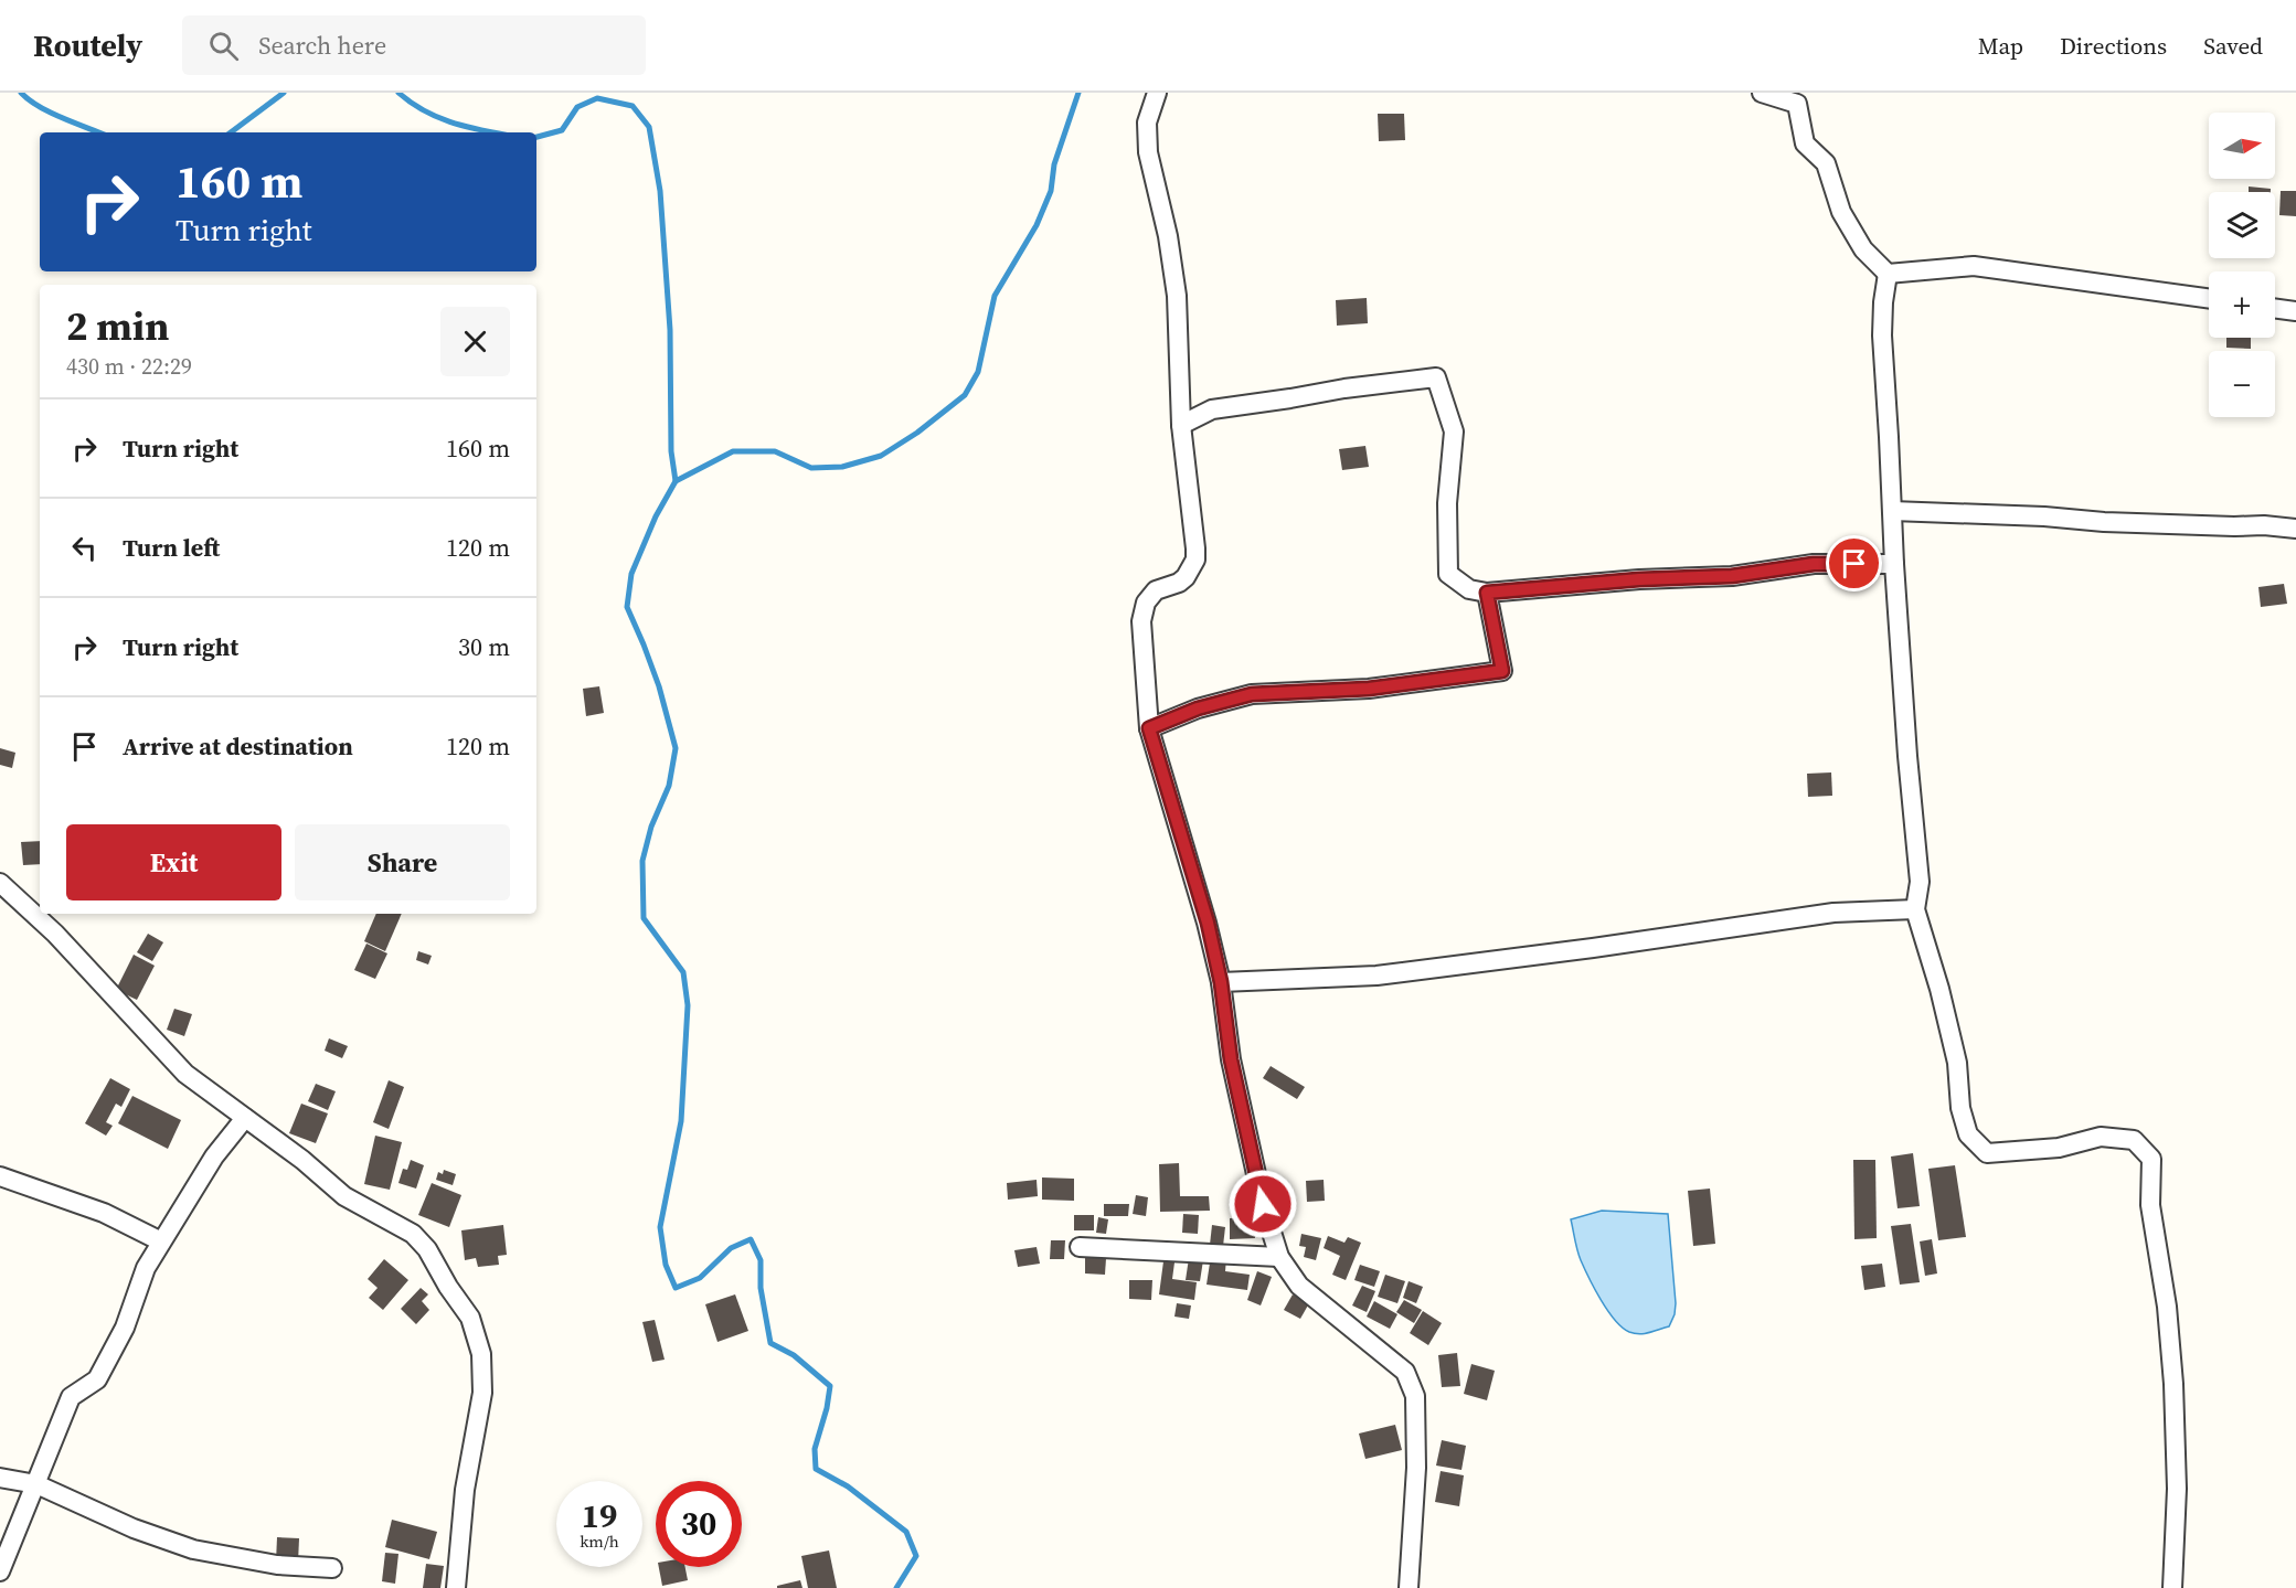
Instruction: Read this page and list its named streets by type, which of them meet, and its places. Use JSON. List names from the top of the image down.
{
  "north": "right",
  "page": {
    "header": "Routely",
    "search": "Search here",
    "nav": ["Map", "Directions", "Saved"],
    "map_buttons": ["+", "−"],
    "turn": ["160 m", "Turn right"],
    "heading": ["2 min", "430 m · 22:29"],
    "list": [
      {
        "name": "Turn right",
        "value": "160 m"
      },
      {
        "name": "Turn left",
        "value": "120 m"
      },
      {
        "name": "Turn right",
        "value": "30 m"
      },
      {
        "name": "Arrive at destination",
        "value": "120 m"
      }
    ],
    "buttons": ["Exit", "Share"],
    "speed": "19 km/h",
    "limit": "30"
  }
}
